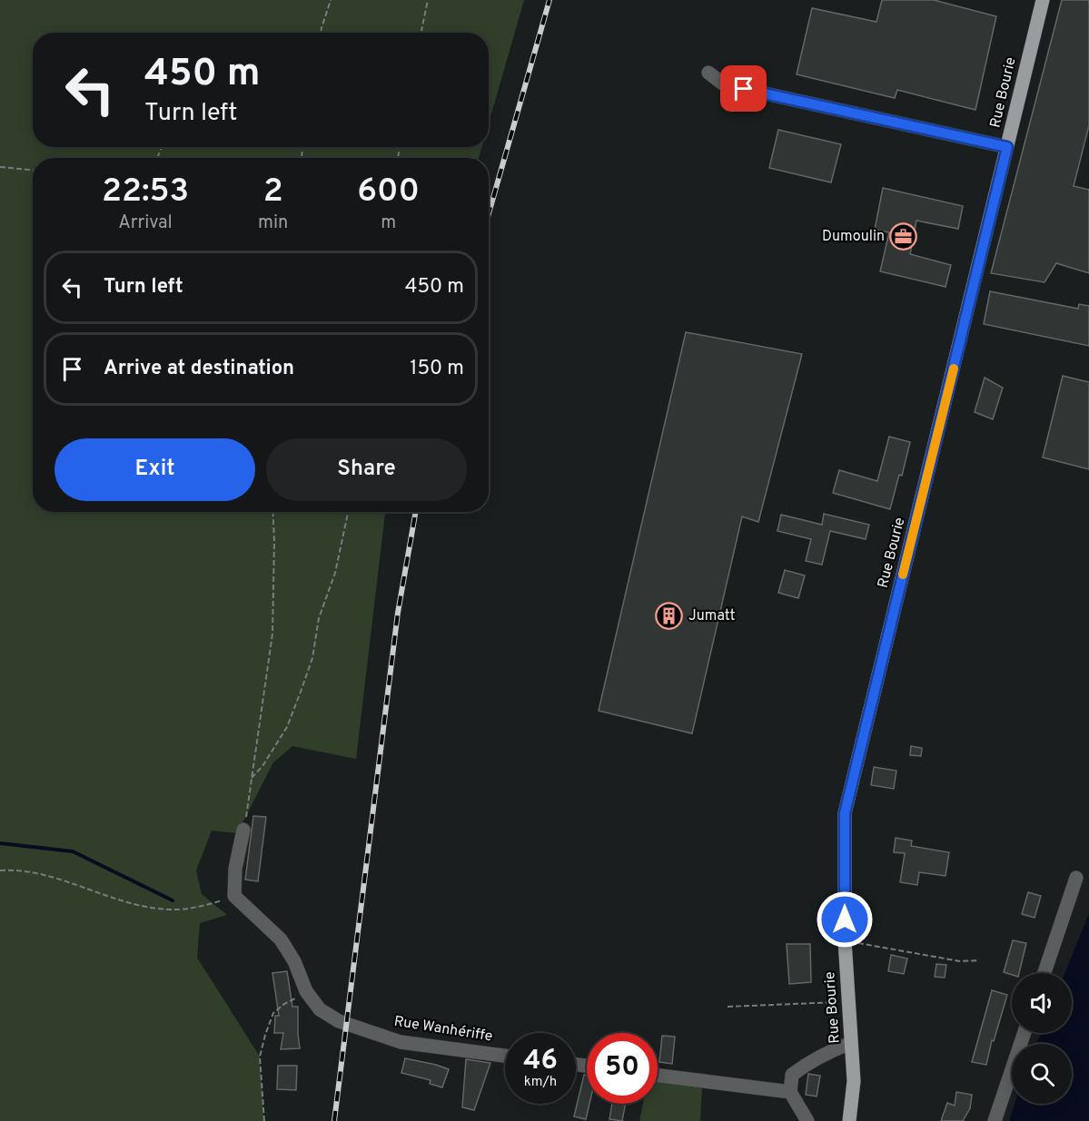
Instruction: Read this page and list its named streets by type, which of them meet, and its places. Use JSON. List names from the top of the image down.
{
  "streets": {
    "main road": ["Rue Bourie"],
    "street": ["Rue Wanhériffe"]
  },
  "places": {
    "office": ["Dumoulin"],
    "building": ["Jumatt"]
  },
  "page": {
    "turn": ["450 m", "Turn left"],
    "eta": [
      "22:53",
      "Arrival",
      "2",
      "min",
      "600",
      "m"
    ],
    "list": [
      {
        "name": "Turn left",
        "value": "450 m"
      },
      {
        "name": "Arrive at destination",
        "value": "150 m"
      }
    ],
    "buttons": ["Exit", "Share"],
    "speed": "46 km/h",
    "limit": "50"
  }
}
